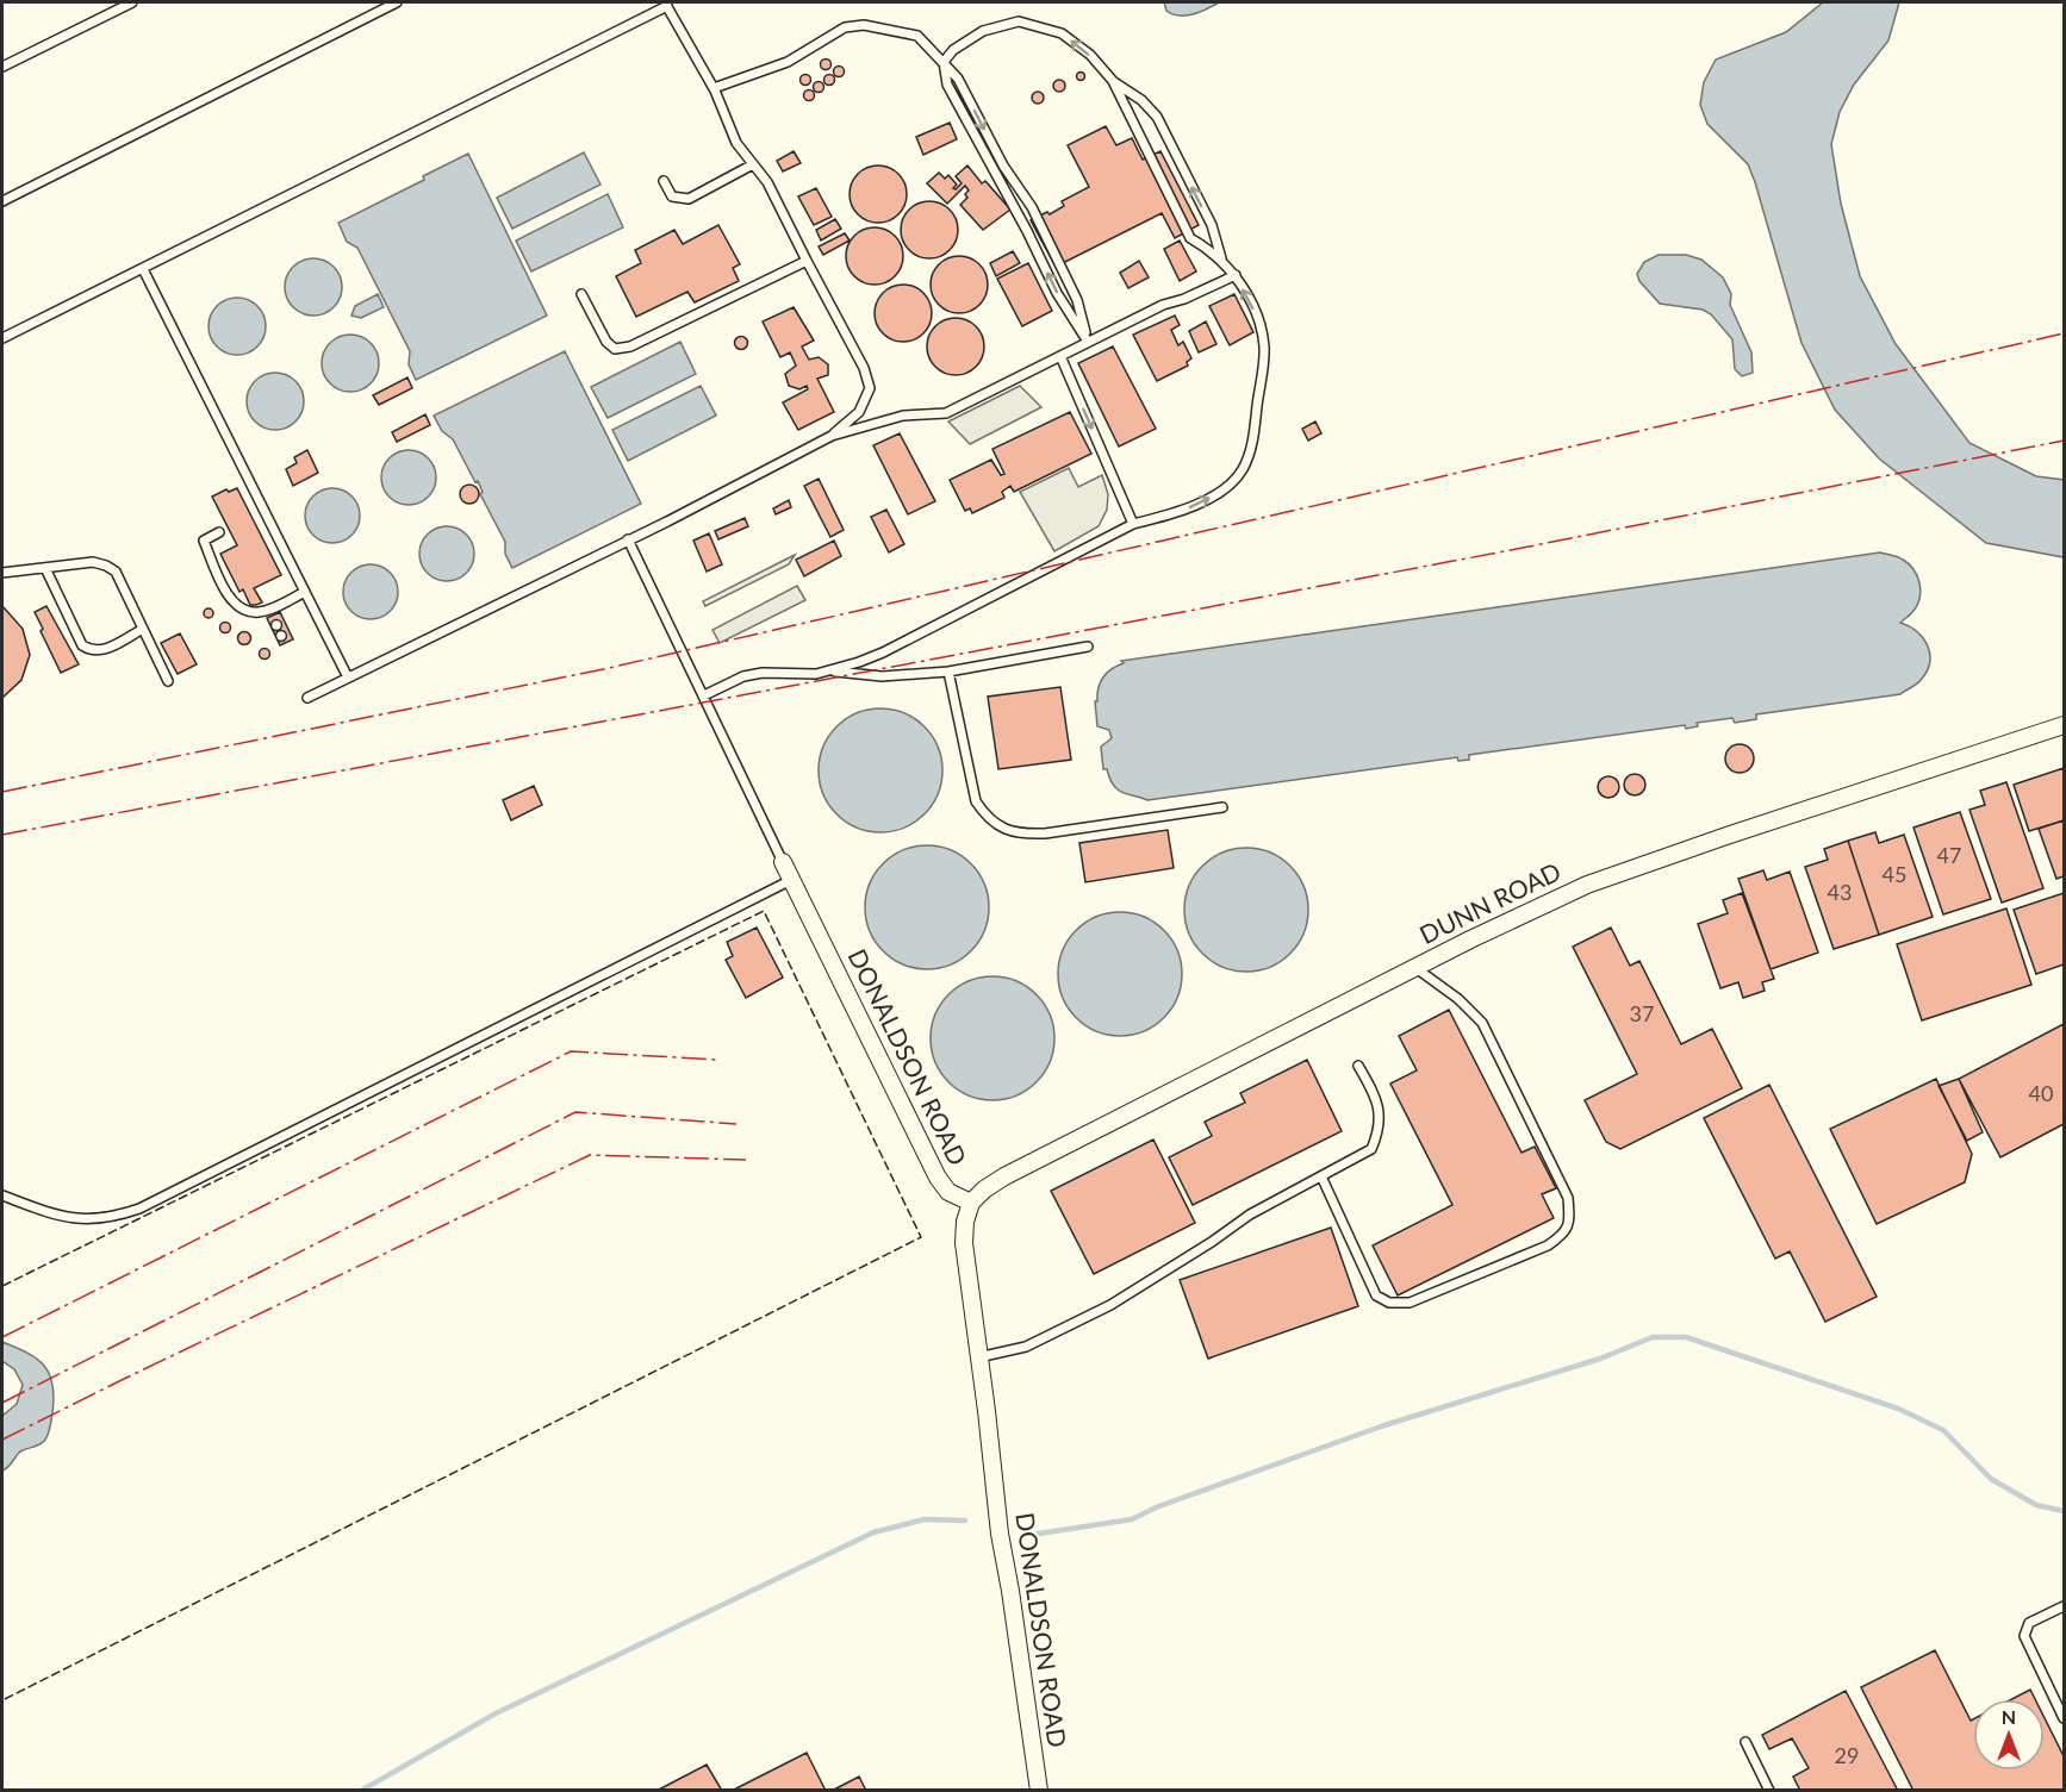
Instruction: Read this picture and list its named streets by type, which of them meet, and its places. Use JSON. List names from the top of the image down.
{
  "streets": {
    "street": ["DUNN ROAD", "DONALDSON ROAD"]
  },
  "crossings": [
    ["DUNN ROAD", "DONALDSON ROAD"]
  ],
  "house_numbers": [
    "47",
    "45",
    "43",
    "37",
    "40",
    "29"
  ],
  "north": "top"
}
